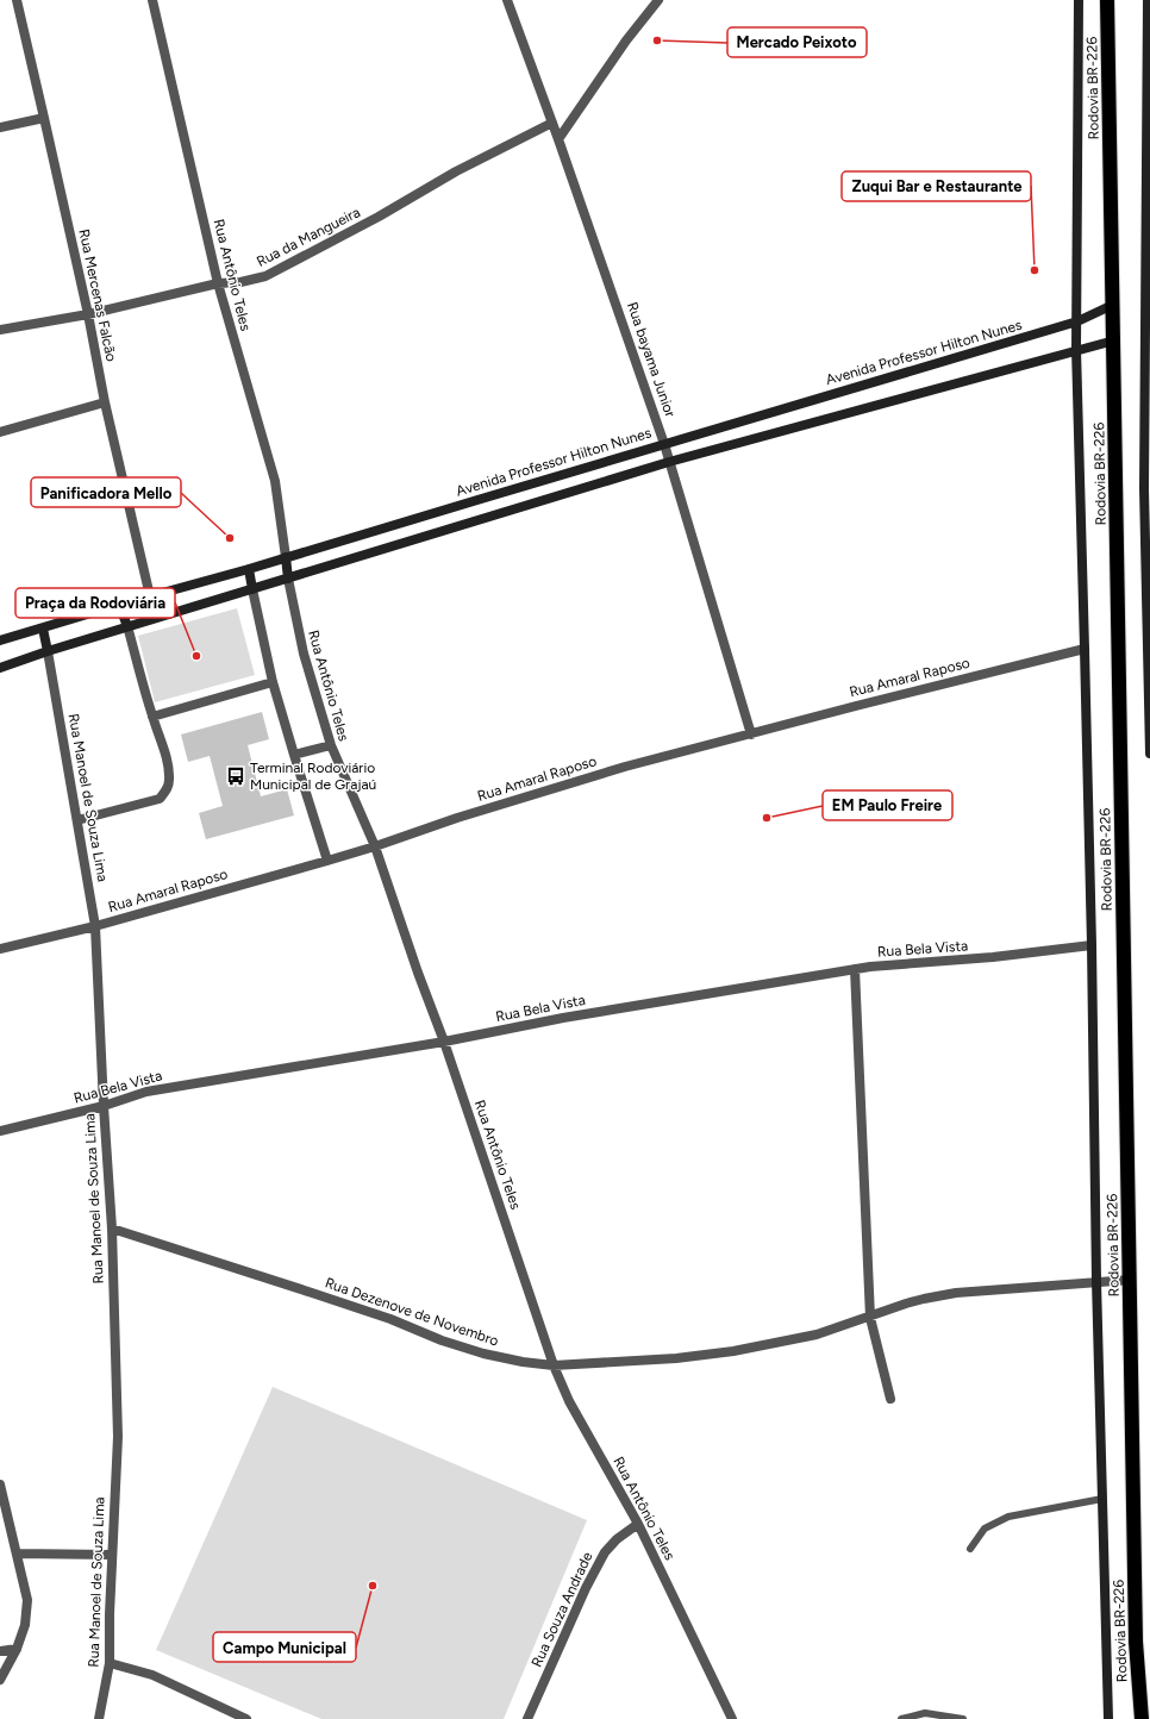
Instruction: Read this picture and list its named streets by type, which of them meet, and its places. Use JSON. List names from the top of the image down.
{
  "streets": {
    "highway": ["Rodovia BR-226"],
    "main road": ["Avenida Professor Hilton Nunes"],
    "street": [
      "Rua da Mangueira",
      "Rua Antônio Teles",
      "Rua Mercenas Falcão",
      "Rua bayama Junior",
      "Rua Amaral Raposo",
      "Rua Manoel de Souza Lima",
      "Rua Bela Vista",
      "Rua Dezenove de Novembro",
      "Rua Souza Andrade"
    ]
  },
  "crossings": [
    ["Rodovia BR-226", "Avenida Professor Hilton Nunes"],
    ["Rodovia BR-226", "Rua Dezenove de Novembro"],
    ["Rua da Mangueira", "Rua Antônio Teles"],
    ["Rua da Mangueira", "Rua Mercenas Falcão"],
    ["Rua da Mangueira", "Rua bayama Junior"],
    ["Rua Antônio Teles", "Avenida Professor Hilton Nunes"],
    ["Rua Antônio Teles", "Rua Amaral Raposo"],
    ["Rua Antônio Teles", "Rua Bela Vista"],
    ["Rua Antônio Teles", "Rua Dezenove de Novembro"],
    ["Rua Antônio Teles", "Rua Souza Andrade"],
    ["Rua Mercenas Falcão", "Avenida Professor Hilton Nunes"],
    ["Avenida Professor Hilton Nunes", "Rua bayama Junior"],
    ["Rua bayama Junior", "Rua Amaral Raposo"],
    ["Rua Amaral Raposo", "Rua Manoel de Souza Lima"],
    ["Rua Manoel de Souza Lima", "Rua Bela Vista"],
    ["Rua Manoel de Souza Lima", "Rua Dezenove de Novembro"]
  ],
  "places": {
    "other": [
      "Mercado Peixoto",
      "Zuqui Bar e Restaurante",
      "Panificadora Mello",
      "Praça da Rodoviária",
      "EM Paulo Freire",
      "Campo Municipal"
    ],
    "bus stop": ["Terminal Rodoviário Municipal de Grajaú"]
  }
}
